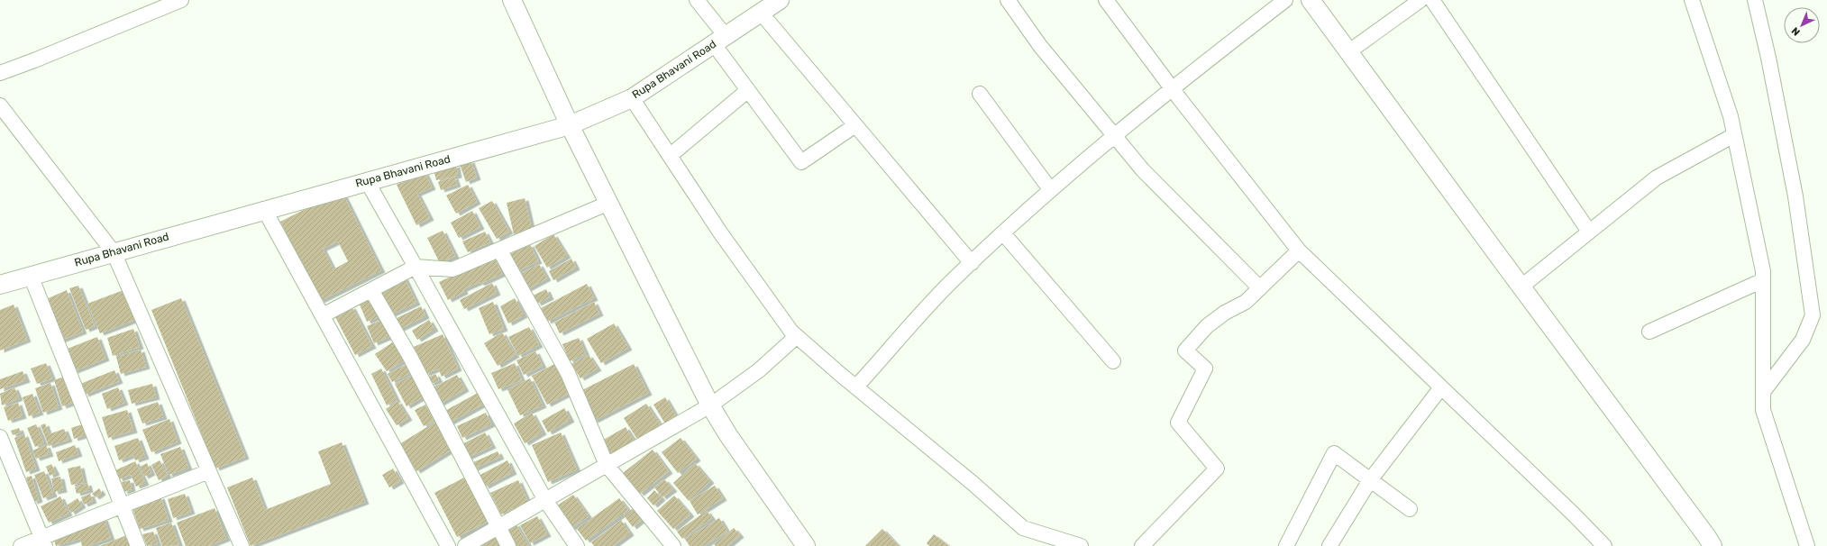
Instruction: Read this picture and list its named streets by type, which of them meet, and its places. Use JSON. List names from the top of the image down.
{
  "streets": {
    "street": ["Rupa Bhavani Road"]
  },
  "north": "bottom left"
}
